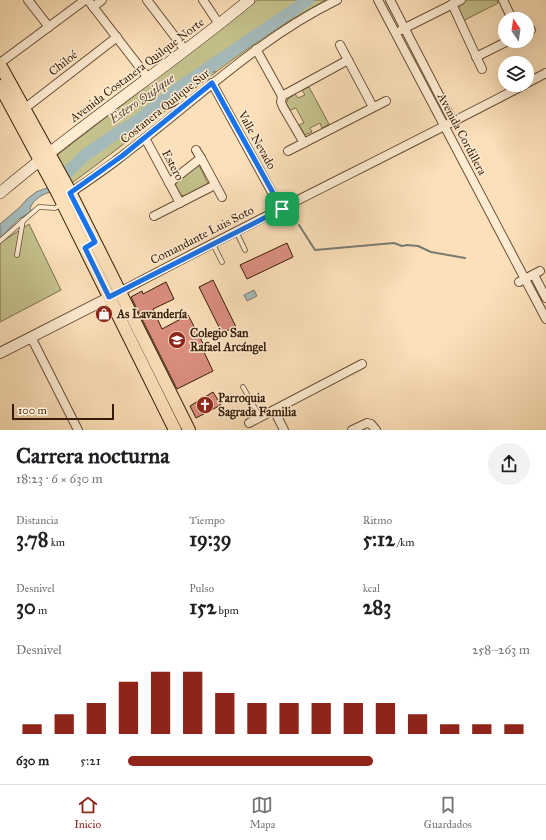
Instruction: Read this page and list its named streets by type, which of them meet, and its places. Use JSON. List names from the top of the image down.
{
  "streets": {
    "main road": ["Avenida Costanera Quilque Norte"],
    "street": [
      "Chiloé",
      "Costanera Quilque Sur",
      "Avenida Cordillera",
      "Valle Nevado",
      "Estero",
      "Comandante Luis Soto"
    ]
  },
  "crossings": [
    ["Costanera Quilque Sur", "Valle Nevado"],
    ["Costanera Quilque Sur", "Estero"],
    ["Avenida Cordillera", "Comandante Luis Soto"],
    ["Valle Nevado", "Comandante Luis Soto"]
  ],
  "water": ["Estero Quilque"],
  "places": {
    "shop": ["As Lavandería"],
    "school or university": ["Colegio San Rafael Arcángel"],
    "church": ["Parroquia Sagrada Familia"]
  },
  "scale_bar": "100 m",
  "north": "top",
  "page": {
    "scale": "100 m",
    "heading": ["Carrera nocturna", "18:23 · 6 × 630 m"],
    "stats": [
      ["Distancia", "3.78 km"],
      ["Tiempo", "19:39"],
      ["Ritmo", "5:12 /km"],
      ["Desnivel", "30 m"],
      ["Pulso", "152 bpm"],
      ["kcal", "283"]
    ],
    "chart": ["Desnivel", "258–263 m"],
    "list": [
      {
        "name": "630 m",
        "note": "5:21"
      }
    ],
    "tabs": ["Inicio", "Mapa", "Guardados"]
  }
}
